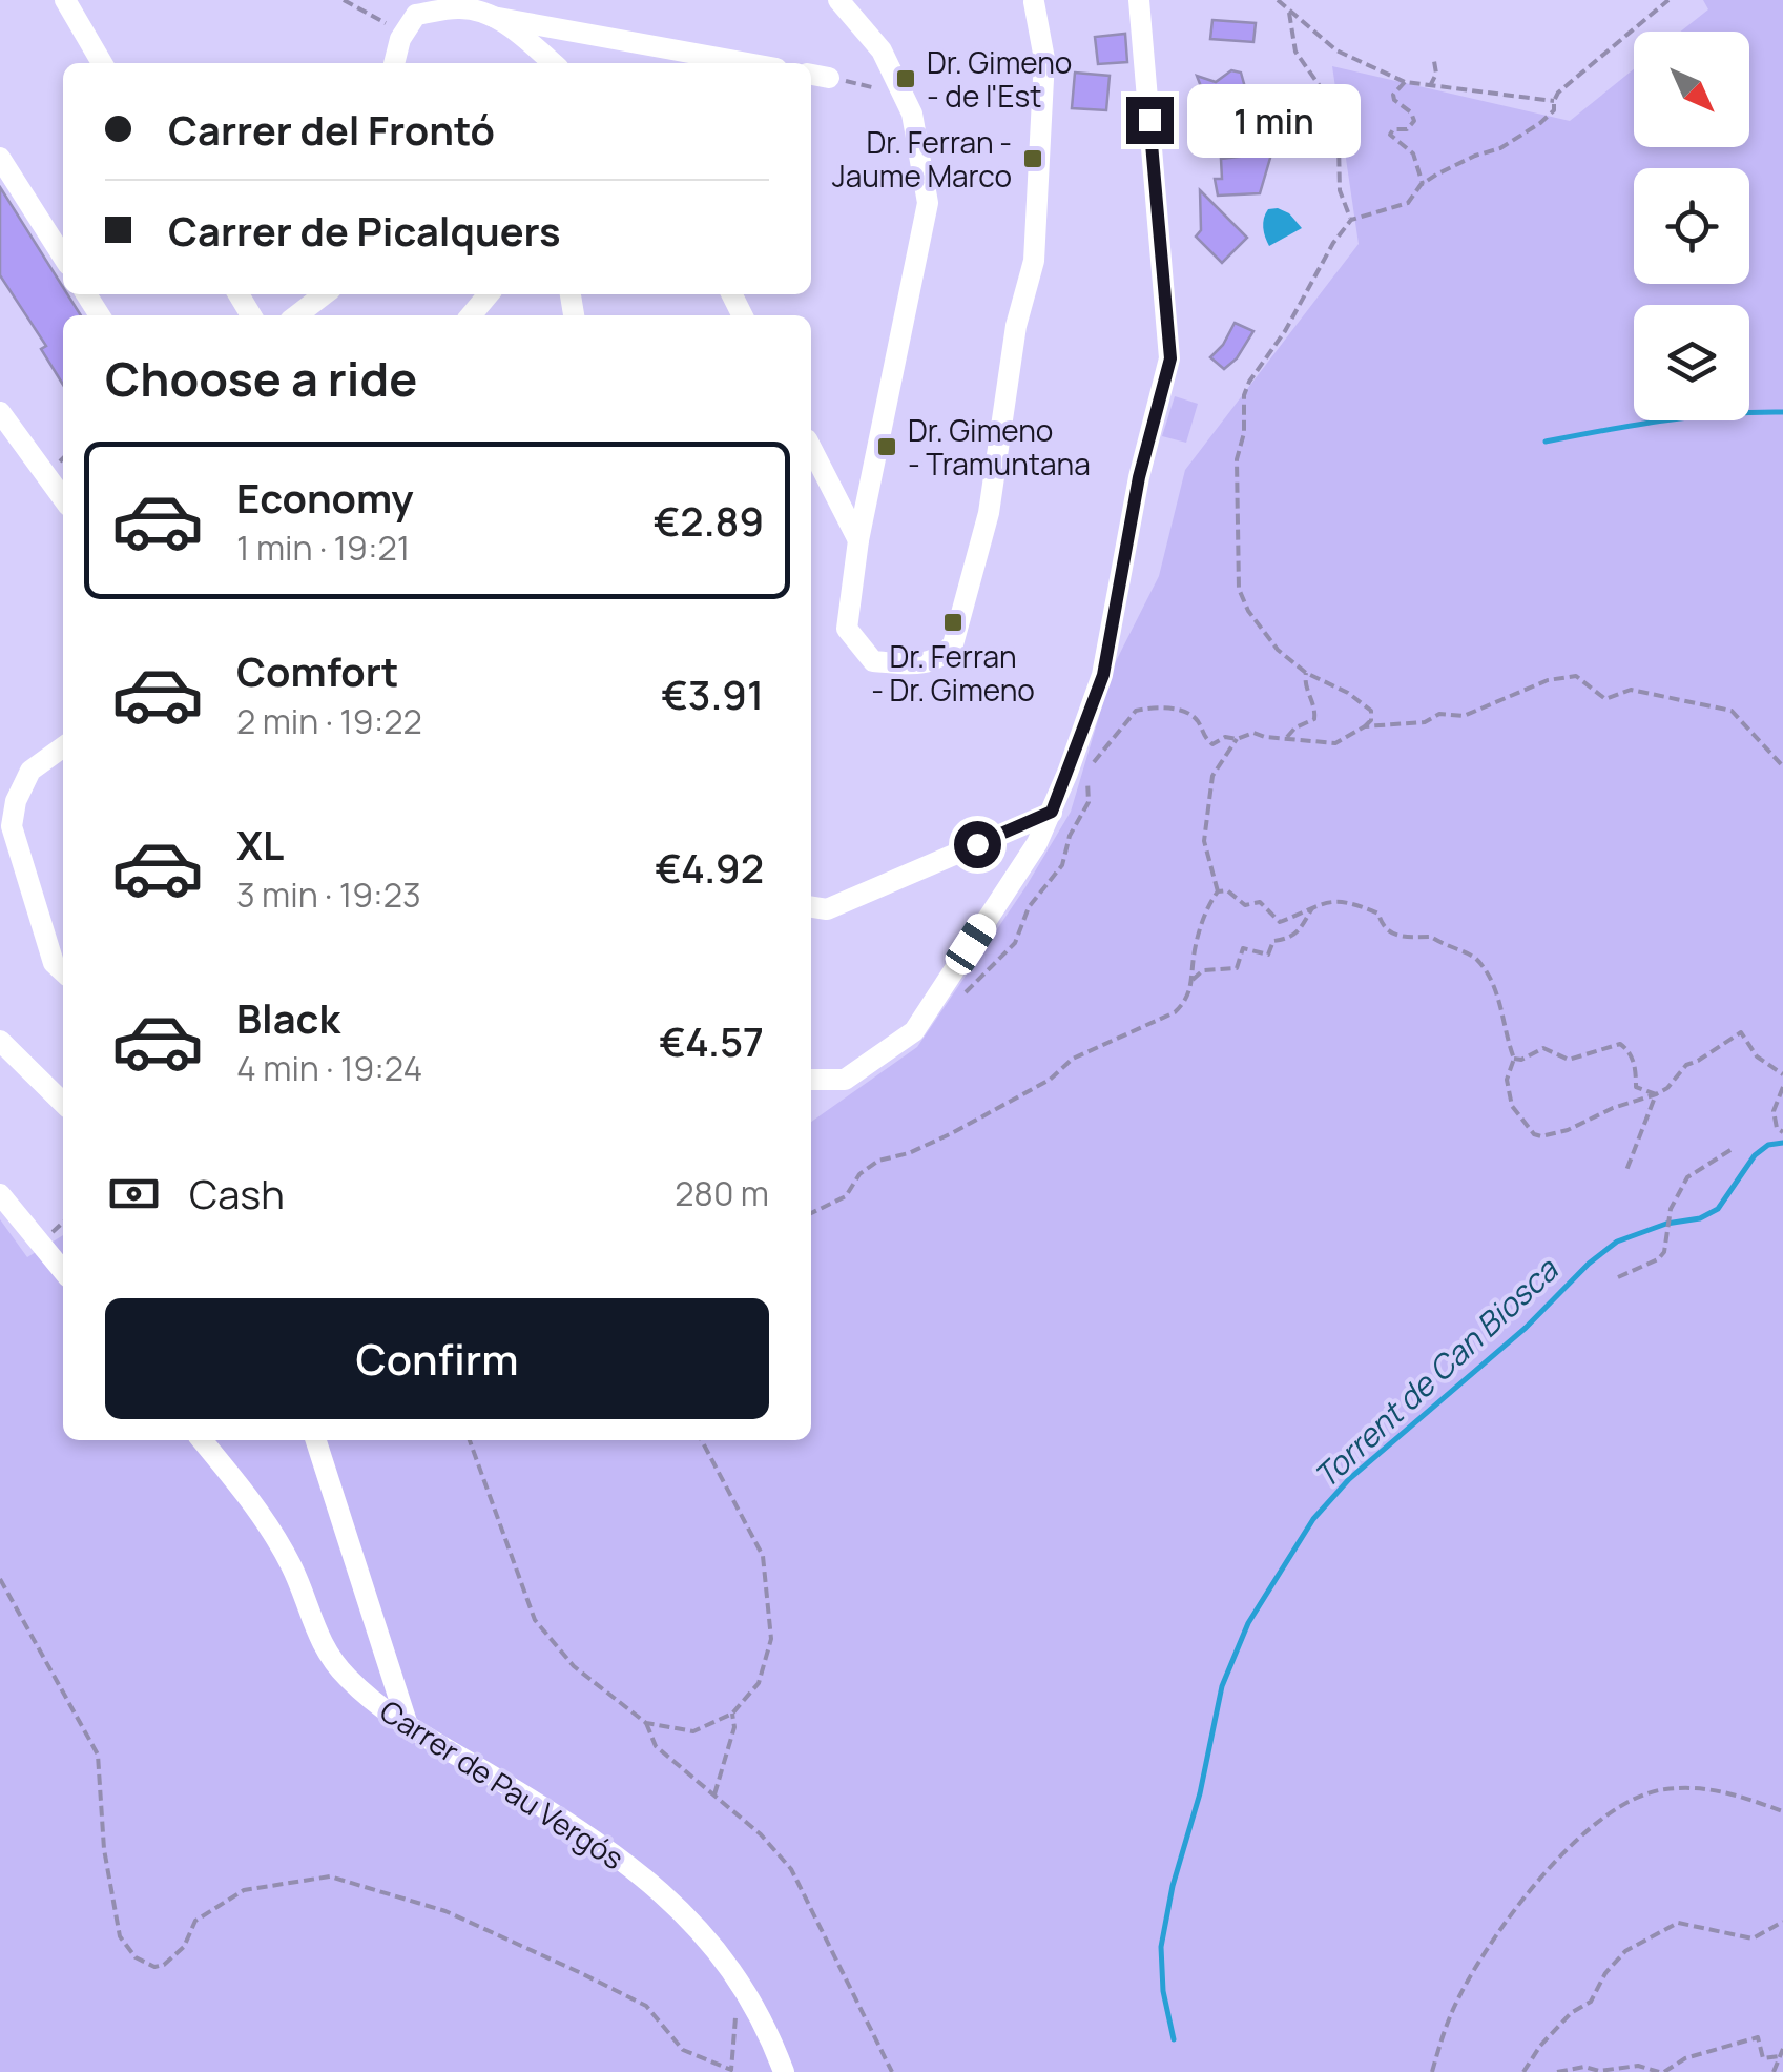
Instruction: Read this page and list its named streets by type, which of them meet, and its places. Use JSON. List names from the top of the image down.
{
  "streets": {
    "street": ["Carrer de Pau Vergós"]
  },
  "water": ["Torrent de Can Biosca"],
  "places": {
    "transit": [
      "Dr. Gimeno - de l'Est",
      "Dr. Ferran - Jaume Marco",
      "Dr. Gimeno - Tramuntana",
      "Dr. Ferran - Dr. Gimeno"
    ]
  },
  "north": "bottom right",
  "page": {
    "banner": ["Carrer del Frontó", "Carrer de Picalquers"],
    "bubble": "1 min",
    "heading": "Choose a ride",
    "list": [
      {
        "name": "Economy",
        "note": "1 min · 19:21",
        "value": "€2.89"
      },
      {
        "name": "Comfort",
        "note": "2 min · 19:22",
        "value": "€3.91"
      },
      {
        "name": "XL",
        "note": "3 min · 19:23",
        "value": "€4.92"
      },
      {
        "name": "Black",
        "note": "4 min · 19:24",
        "value": "€4.57"
      }
    ],
    "pay": ["Cash", "280 m"],
    "buttons": "Confirm"
  }
}
